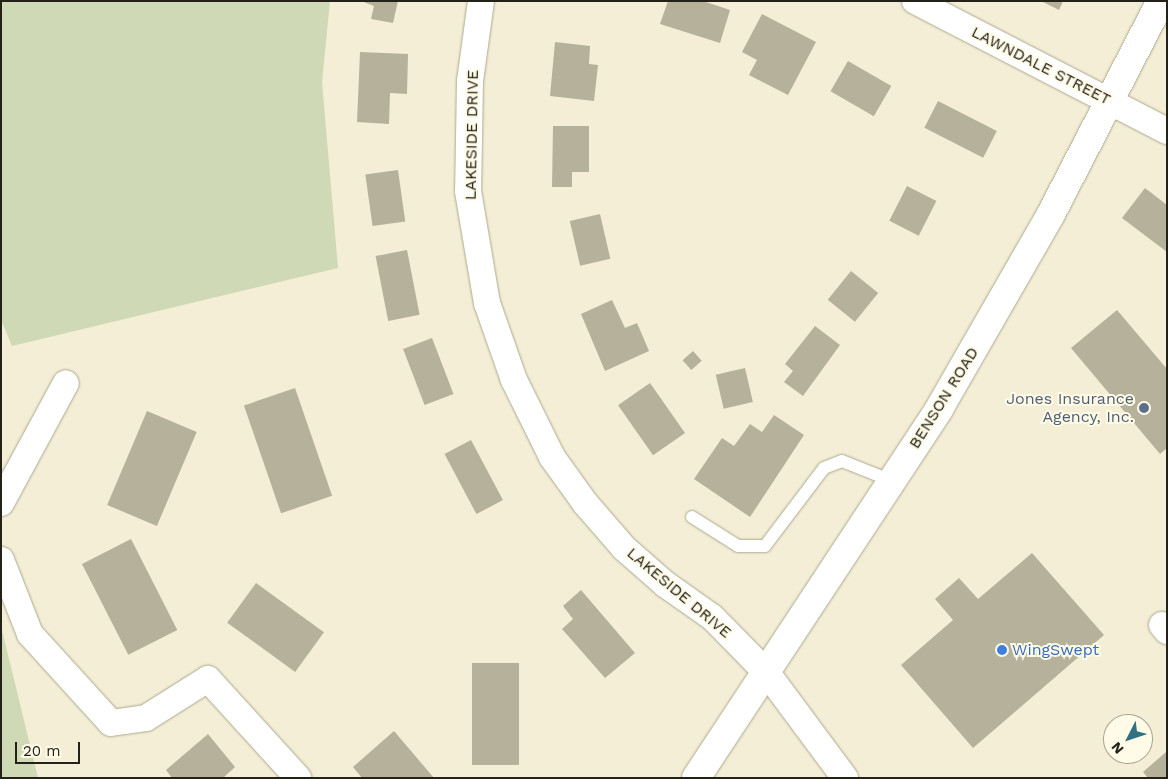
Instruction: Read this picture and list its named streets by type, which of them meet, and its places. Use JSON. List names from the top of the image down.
{
  "streets": {
    "main road": ["BENSON ROAD"],
    "street": ["LAWNDALE STREET", "LAKESIDE DRIVE"]
  },
  "crossings": [
    ["LAWNDALE STREET", "BENSON ROAD"],
    ["LAKESIDE DRIVE", "BENSON ROAD"]
  ],
  "places": ["Jones Insurance Agency, Inc.", "WingSwept"],
  "scale_bar": "20 m",
  "north": "bottom left"
}
